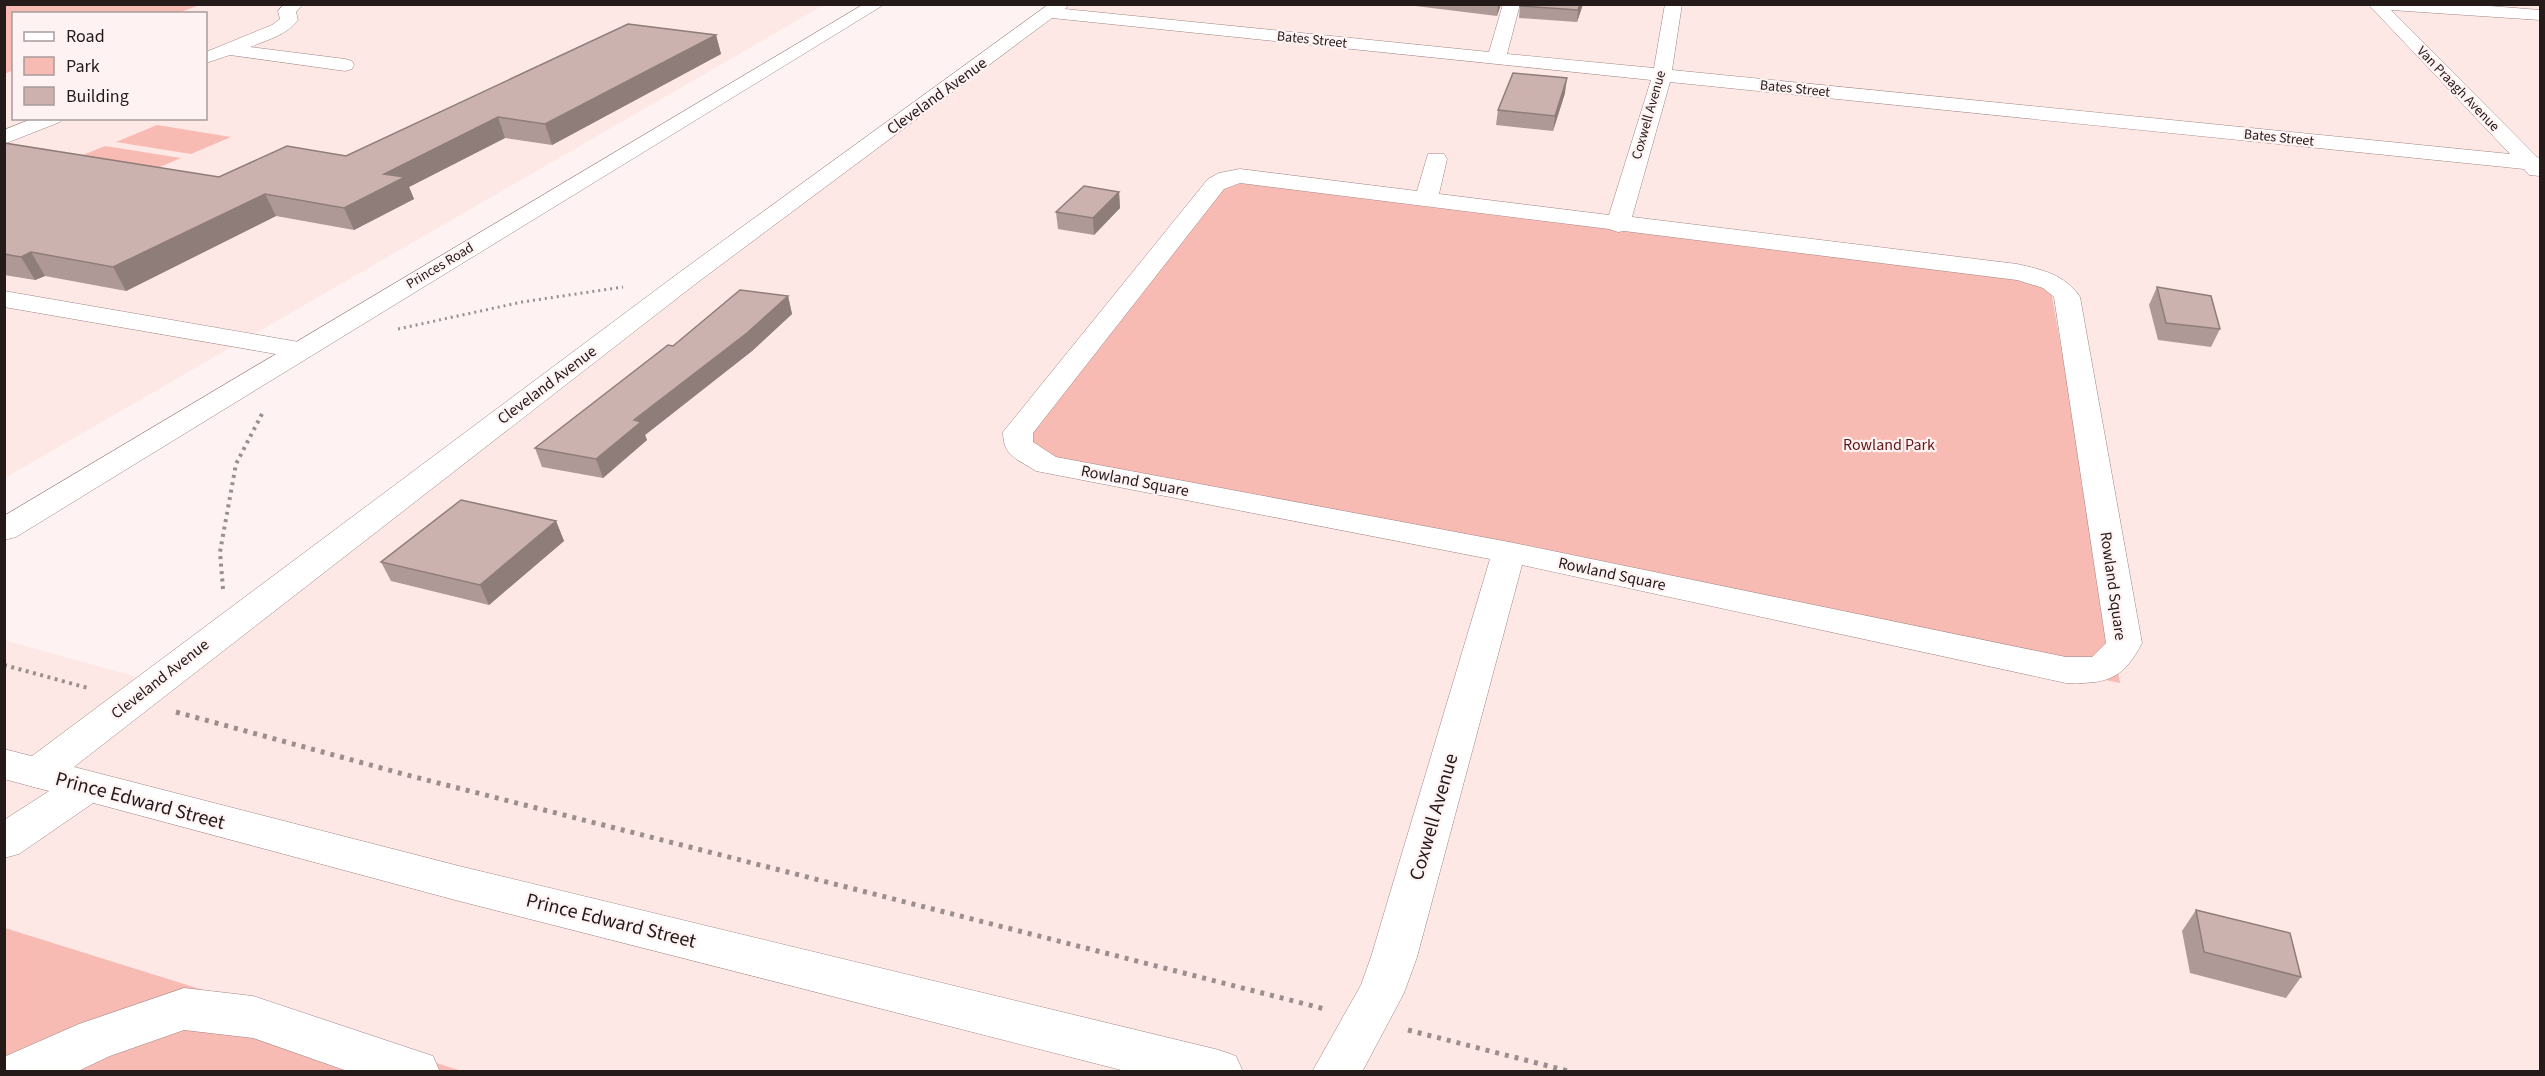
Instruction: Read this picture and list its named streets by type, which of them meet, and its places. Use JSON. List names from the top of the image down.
{
  "streets": {
    "street": [
      "Bates Street",
      "Van Praagh Avenue",
      "Cleveland Avenue",
      "Coxwell Avenue",
      "Princes Road",
      "Rowland Square",
      "Prince Edward Street"
    ]
  },
  "crossings": [
    ["Bates Street", "Van Praagh Avenue"],
    ["Bates Street", "Cleveland Avenue"],
    ["Bates Street", "Coxwell Avenue"],
    ["Cleveland Avenue", "Prince Edward Street"],
    ["Coxwell Avenue", "Rowland Square"]
  ],
  "parks": ["Rowland Park"],
  "legend": ["Road", "Park", "Building"]
}
